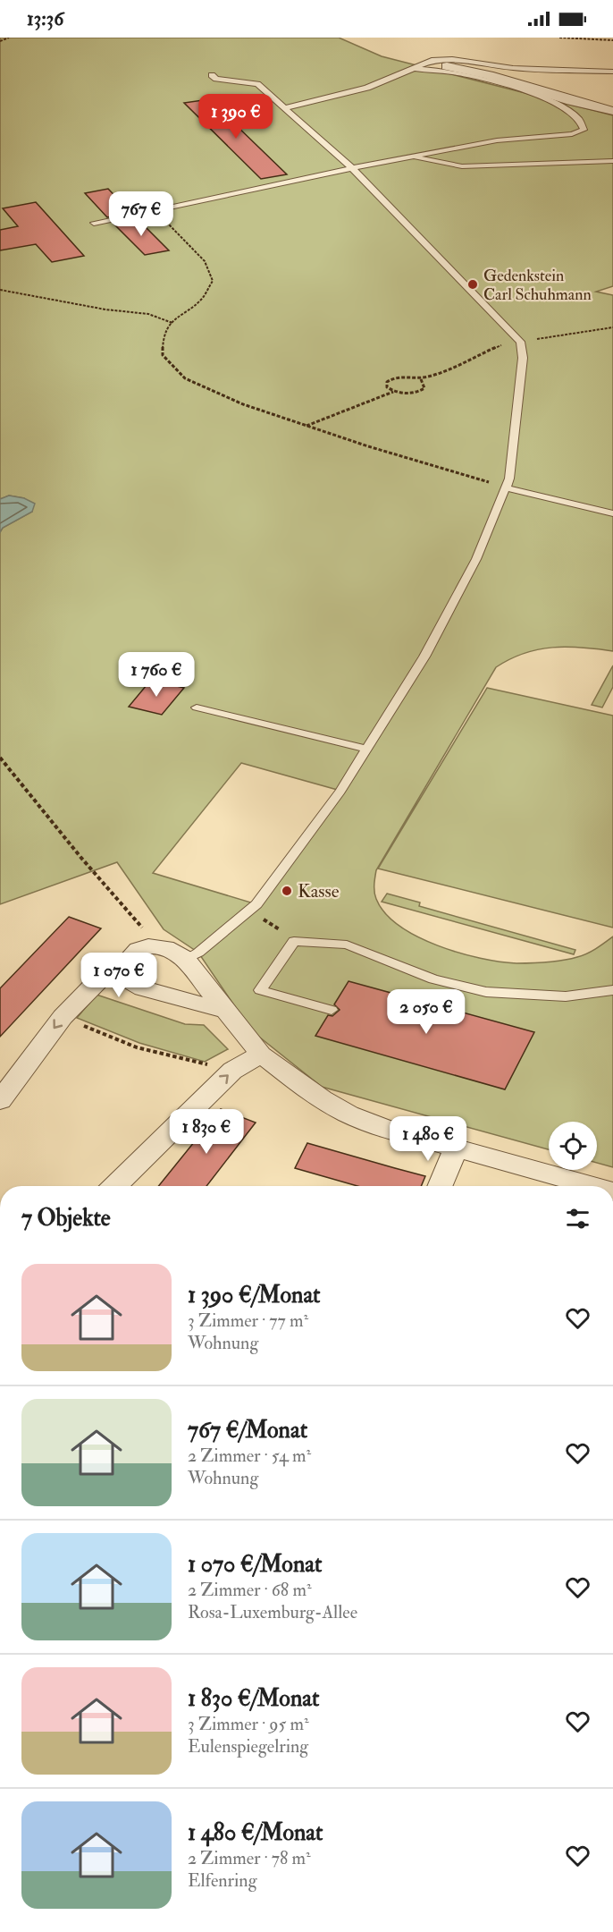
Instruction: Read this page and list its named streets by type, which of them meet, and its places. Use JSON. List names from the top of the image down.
{
  "places": ["Gedenkstein Carl Schuhmann", "Kasse"],
  "page": {
    "status": "13:36",
    "price": [
      "1 390 €",
      "767 €",
      "1 760 €",
      "1 070 €",
      "2 050 €",
      "1 830 €",
      "1 480 €"
    ],
    "heading": "7 Objekte",
    "list": [
      {
        "name": "1 390 €/Monat",
        "note": "3 Zimmer · 77 m² · Wohnung"
      },
      {
        "name": "767 €/Monat",
        "note": "2 Zimmer · 54 m² · Wohnung"
      },
      {
        "name": "1 070 €/Monat",
        "note": "2 Zimmer · 68 m² · Rosa-Luxemburg-Allee"
      },
      {
        "name": "1 830 €/Monat",
        "note": "3 Zimmer · 95 m² · Eulenspiegelring"
      },
      {
        "name": "1 480 €/Monat",
        "note": "2 Zimmer · 78 m² · Elfenring"
      }
    ]
  }
}
